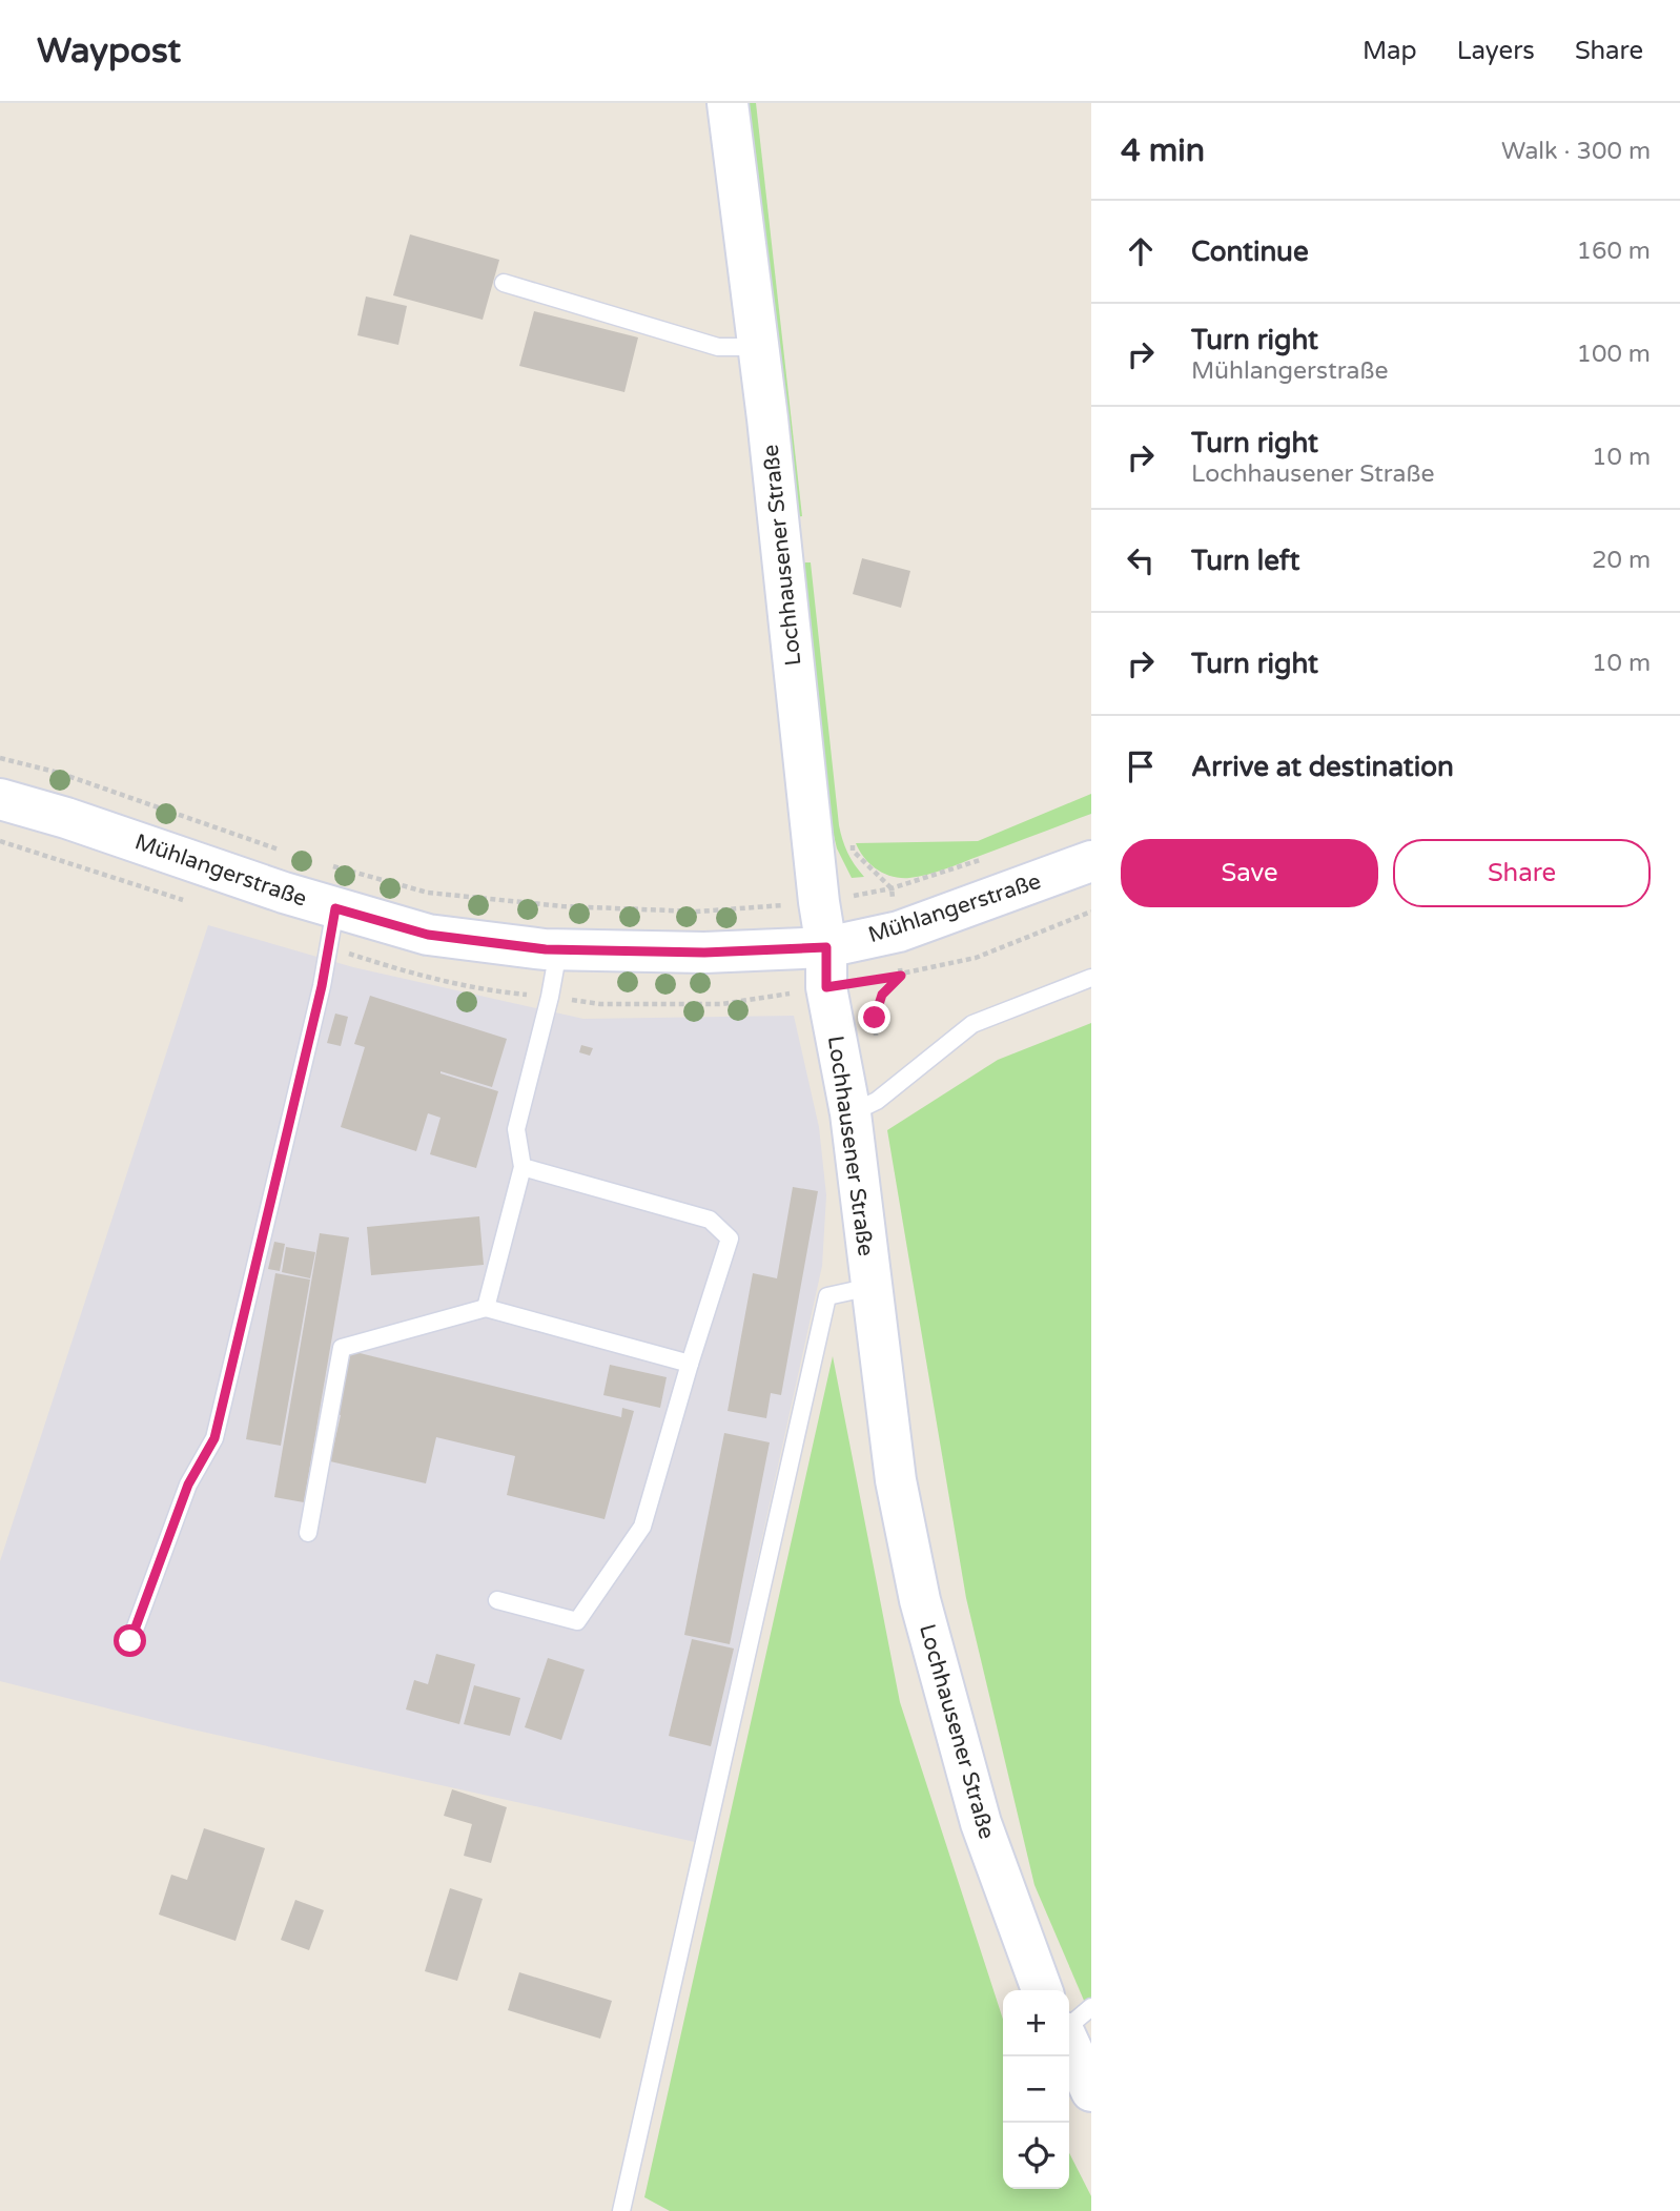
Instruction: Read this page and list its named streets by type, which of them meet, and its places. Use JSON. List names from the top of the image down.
{
  "streets": {
    "street": ["Lochhausener Straße", "Mühlangerstraße"]
  },
  "crossings": [
    ["Lochhausener Straße", "Mühlangerstraße"]
  ],
  "page": {
    "header": "Waypost",
    "nav": ["Map", "Layers", "Share"],
    "heading": ["4 min", "Walk · 300 m"],
    "list": [
      ["Continue", "160 m"],
      ["Turn right", "Mühlangerstraße", "100 m"],
      ["Turn right", "Lochhausener Straße", "10 m"],
      ["Turn left", "20 m"],
      ["Turn right", "10 m"],
      "Arrive at destination"
    ],
    "buttons": ["Save", "Share"],
    "map_buttons": ["+", "−"]
  }
}
